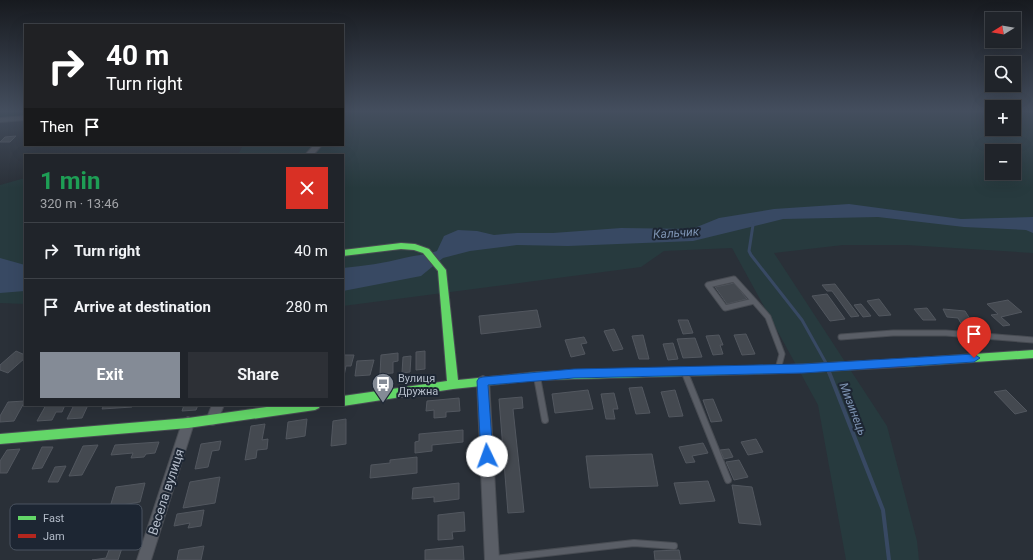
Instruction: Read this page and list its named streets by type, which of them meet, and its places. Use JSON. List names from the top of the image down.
{
  "streets": {
    "street": ["Весела вулиця"]
  },
  "water": ["Кальчик", "Мизинець"],
  "places": {
    "bus stop": ["Вулиця Дружна"]
  },
  "legend": ["Fast", "Jam"],
  "north": "left",
  "page": {
    "map_buttons": ["+", "−"],
    "turn": ["40 m", "Turn right"],
    "then": "Then",
    "heading": ["1 min", "320 m · 13:46"],
    "list": [
      {
        "name": "Turn right",
        "value": "40 m"
      },
      {
        "name": "Arrive at destination",
        "value": "280 m"
      }
    ],
    "buttons": ["Exit", "Share"]
  }
}
